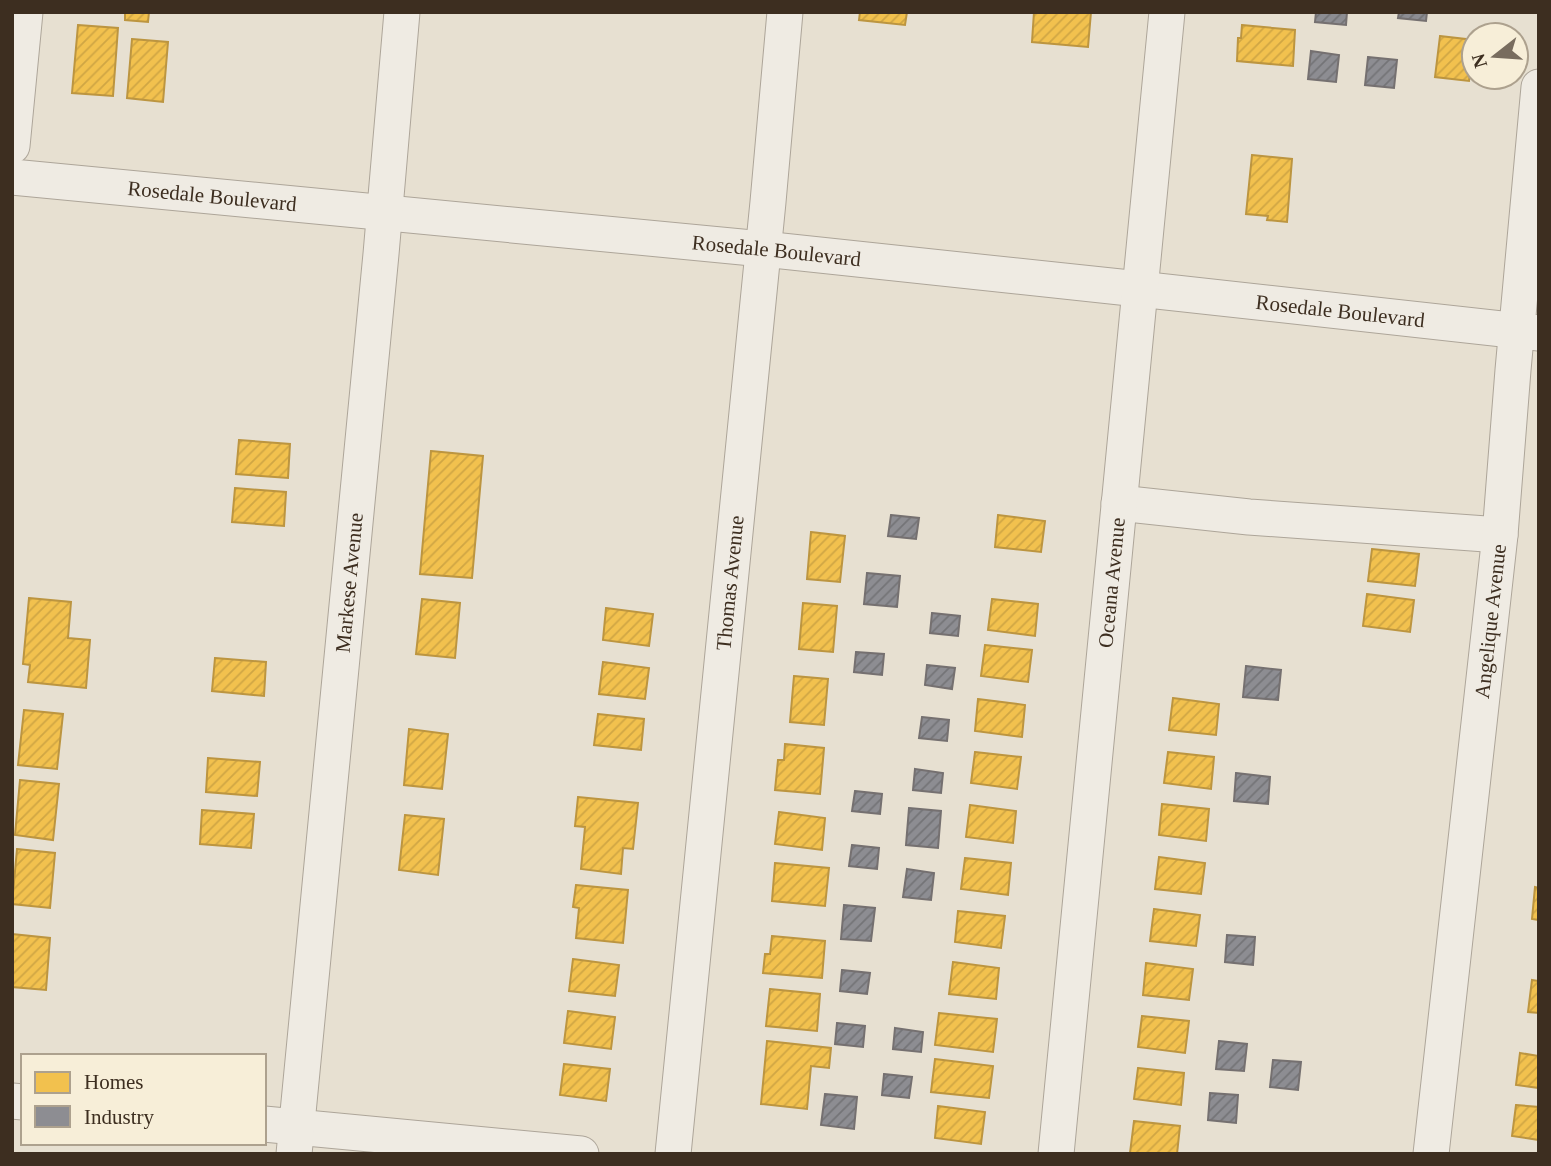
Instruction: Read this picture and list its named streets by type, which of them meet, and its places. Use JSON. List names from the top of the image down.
{
  "streets": {
    "street": [
      "Rosedale Boulevard",
      "Markese Avenue",
      "Thomas Avenue",
      "Oceana Avenue",
      "Angelique Avenue"
    ]
  },
  "crossings": [
    ["Rosedale Boulevard", "Markese Avenue"],
    ["Rosedale Boulevard", "Thomas Avenue"],
    ["Rosedale Boulevard", "Oceana Avenue"],
    ["Rosedale Boulevard", "Angelique Avenue"]
  ],
  "legend": ["Homes", "Industry"],
  "north": "left"
}
